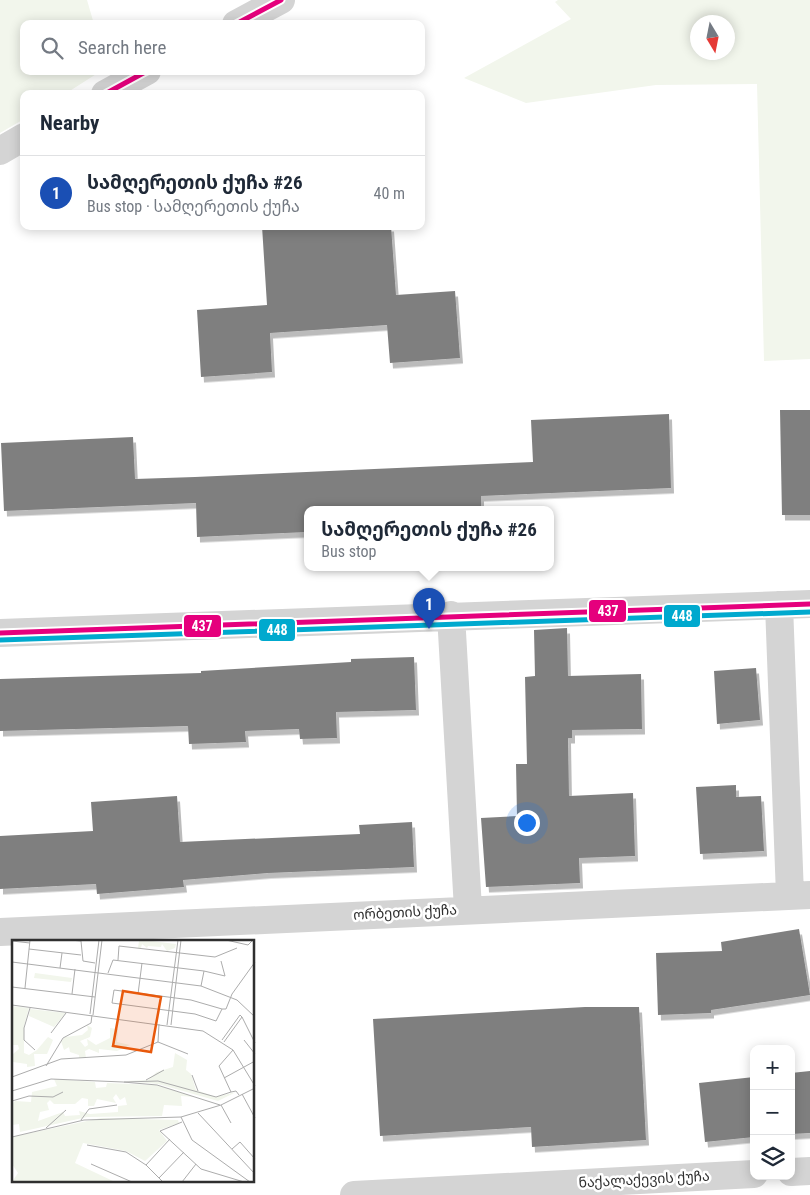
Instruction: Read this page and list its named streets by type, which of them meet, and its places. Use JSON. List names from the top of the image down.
{
  "streets": {
    "street": ["ორბეთის ქუჩა", "ნაქალაქევის ქუჩა"]
  },
  "lines": ["transit line 437", "transit line 448"],
  "north": "bottom",
  "page": {
    "search": "Search here",
    "heading": "Nearby",
    "list": [
      {
        "mark": "1",
        "name": "სამღერეთის ქუჩა #26",
        "note": "Bus stop · სამღერეთის ქუჩა",
        "value": "40 m"
      }
    ],
    "popup": ["სამღერეთის ქუჩა #26", "Bus stop"],
    "pins": "1",
    "map_buttons": ["+", "−"]
  }
}
